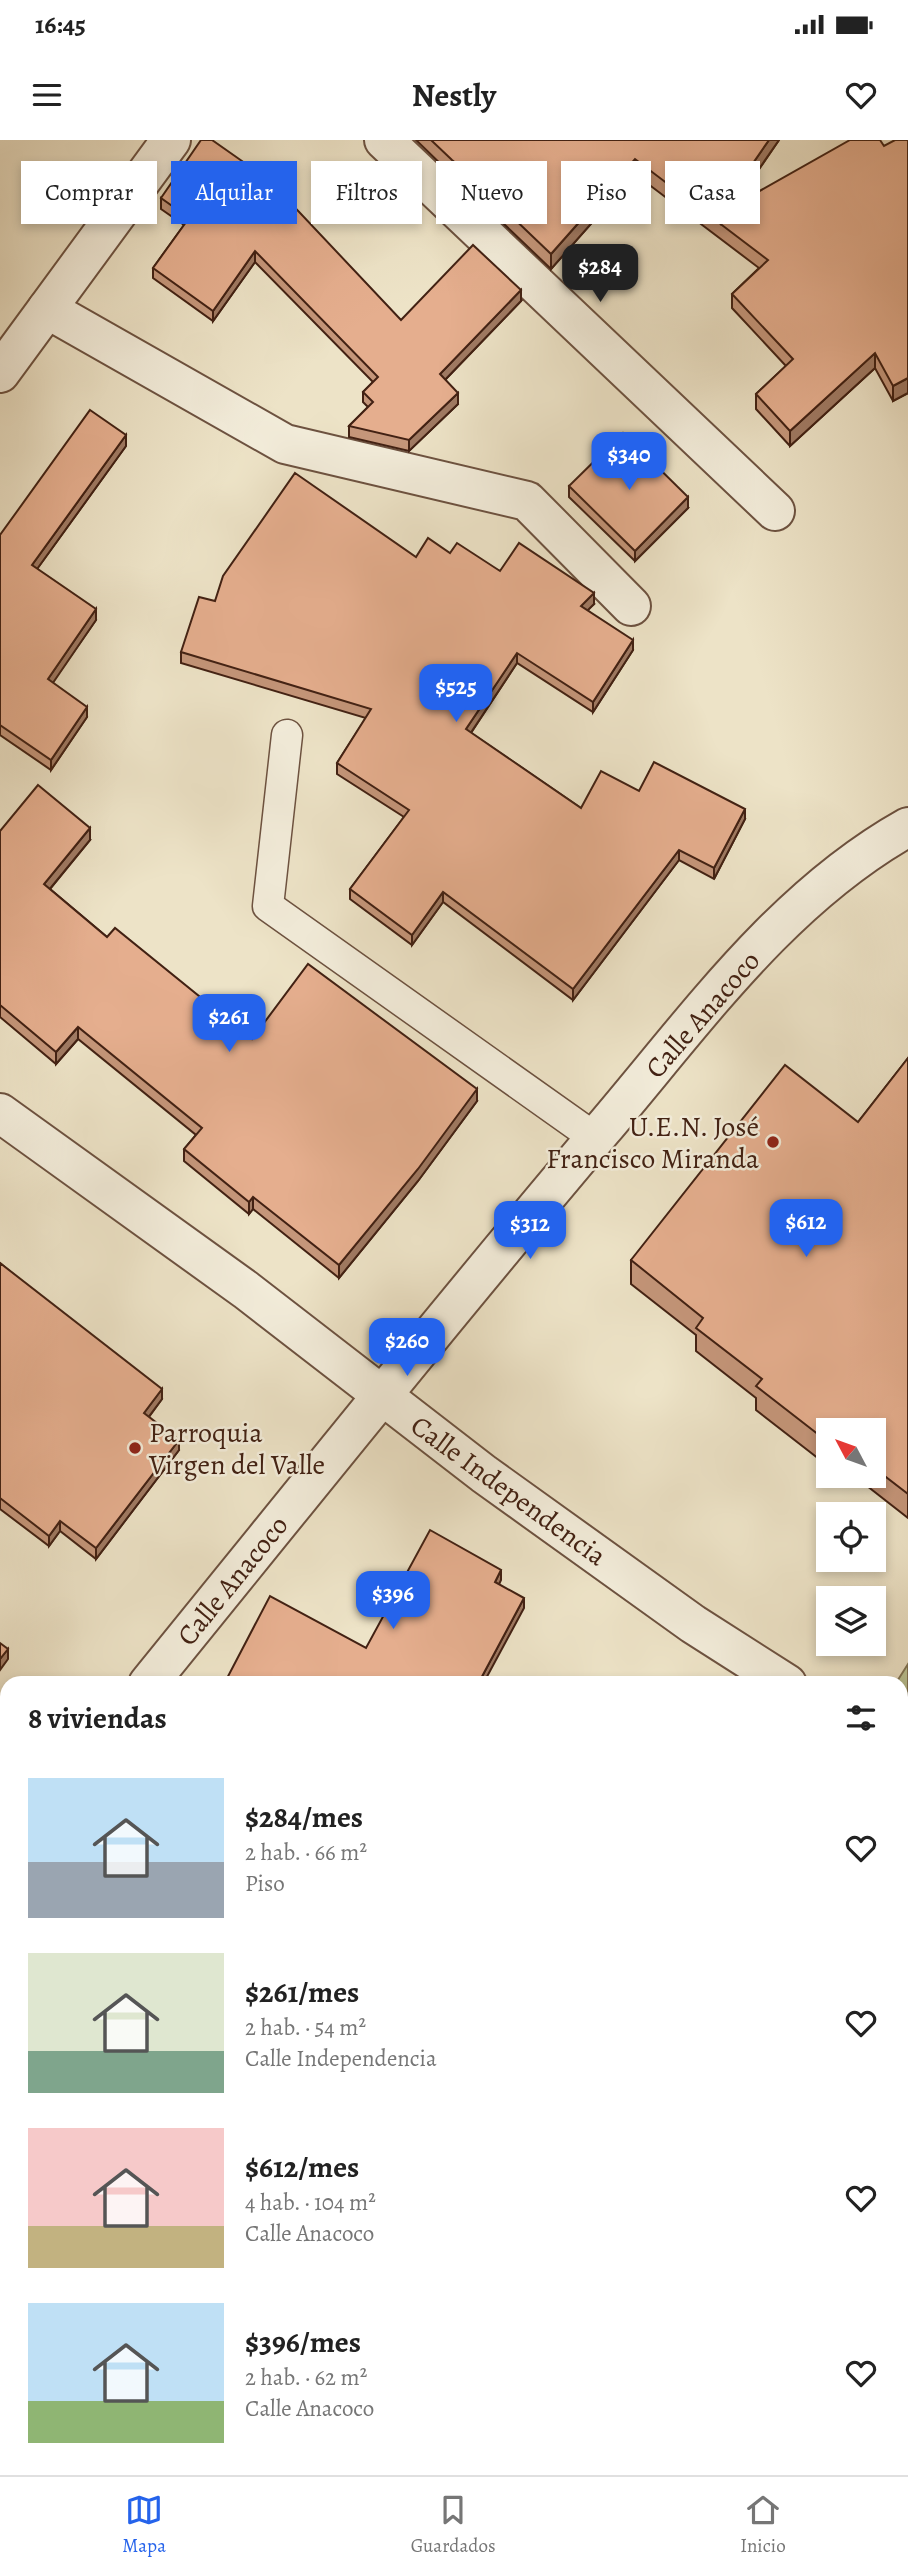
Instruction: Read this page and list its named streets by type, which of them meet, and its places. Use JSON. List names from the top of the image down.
{
  "streets": {
    "street": ["Calle Anacoco", "Calle Independencia"]
  },
  "crossings": [
    ["Calle Anacoco", "Calle Independencia"]
  ],
  "places": ["U.E.N. José Francisco Miranda", "Parroquia Virgen del Valle"],
  "north": "top left",
  "page": {
    "status": "16:45",
    "header": "Nestly",
    "chip": [
      "Comprar",
      "Alquilar",
      "Filtros",
      "Nuevo",
      "Piso",
      "Casa"
    ],
    "price": [
      "$284",
      "$340",
      "$525",
      "$261",
      "$612",
      "$312",
      "$260",
      "$396"
    ],
    "heading": "8 viviendas",
    "list": [
      {
        "name": "$284/mes",
        "note": "2 hab. · 66 m² · Piso"
      },
      {
        "name": "$261/mes",
        "note": "2 hab. · 54 m² · Calle Independencia"
      },
      {
        "name": "$612/mes",
        "note": "4 hab. · 104 m² · Calle Anacoco"
      },
      {
        "name": "$396/mes",
        "note": "2 hab. · 62 m² · Calle Anacoco"
      }
    ],
    "tabs": ["Mapa", "Guardados", "Inicio"]
  }
}
